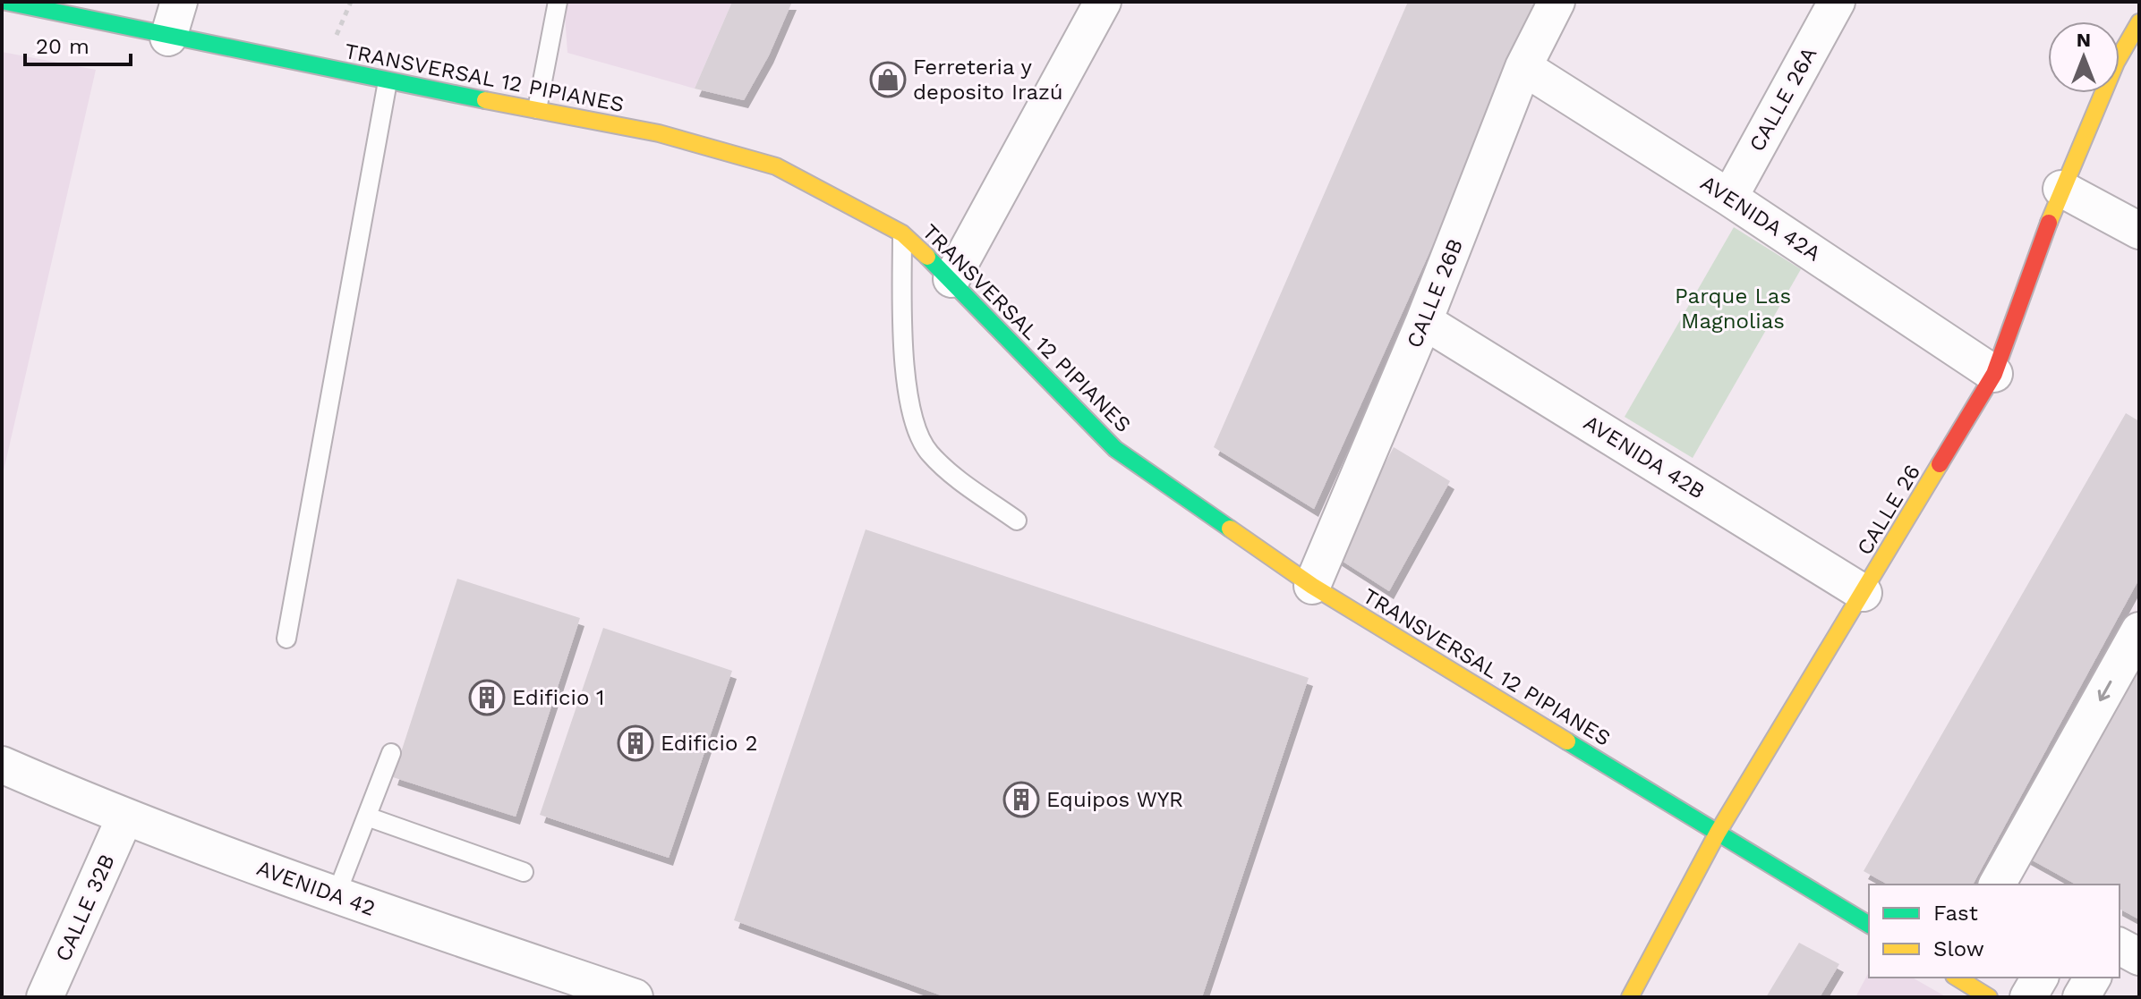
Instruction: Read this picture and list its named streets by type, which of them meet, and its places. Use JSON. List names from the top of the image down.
{
  "streets": {
    "street": [
      "TRANSVERSAL 12 PIPIANES",
      "CALLE 26A",
      "AVENIDA 42A",
      "CALLE 26B",
      "AVENIDA 42B",
      "CALLE 26",
      "AVENIDA 42",
      "CALLE 32B"
    ]
  },
  "crossings": [
    ["TRANSVERSAL 12 PIPIANES", "CALLE 26B"],
    ["TRANSVERSAL 12 PIPIANES", "CALLE 26"],
    ["CALLE 26A", "AVENIDA 42A"],
    ["AVENIDA 42A", "CALLE 26B"],
    ["AVENIDA 42A", "CALLE 26"],
    ["CALLE 26B", "AVENIDA 42B"],
    ["AVENIDA 42B", "CALLE 26"],
    ["AVENIDA 42", "CALLE 32B"]
  ],
  "parks": ["Parque Las Magnolias"],
  "places": {
    "shop": ["Ferreteria y deposito Irazú"],
    "building": ["Edificio 1", "Edificio 2", "Equipos WYR"]
  },
  "legend": ["Fast", "Slow"],
  "scale_bar": "20 m",
  "north": "top"
}
